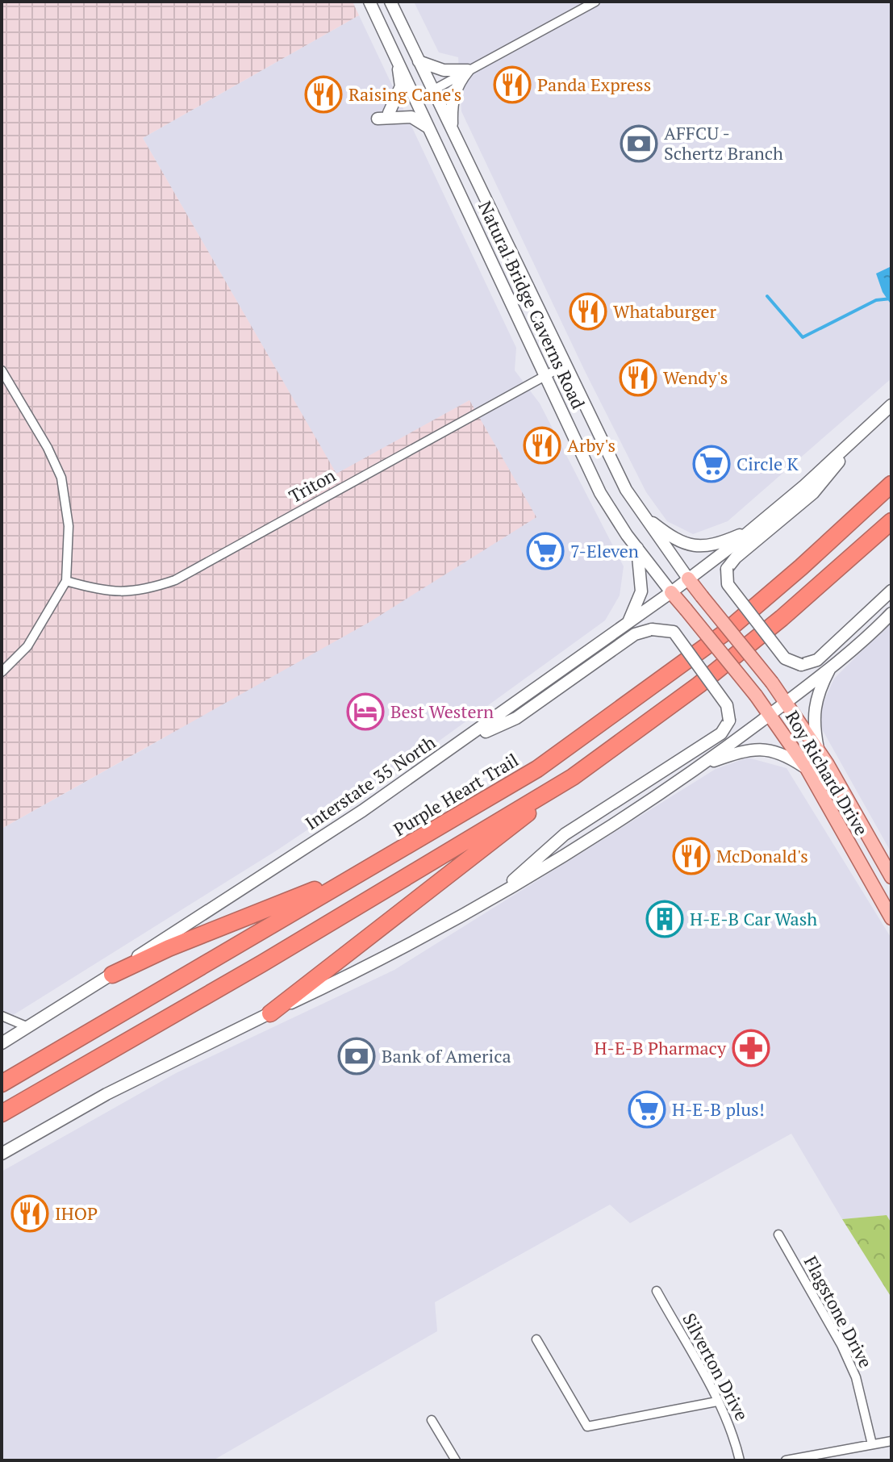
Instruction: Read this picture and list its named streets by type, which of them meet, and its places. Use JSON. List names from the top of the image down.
{
  "streets": {
    "highway": ["Purple Heart Trail"],
    "main road": ["Natural Bridge Caverns Road", "Roy Richard Drive", "Interstate 35 North"],
    "street": ["Triton", "Flagstone Drive", "Silverton Drive"]
  },
  "crossings": [
    ["Natural Bridge Caverns Road", "Triton"],
    ["Natural Bridge Caverns Road", "Roy Richard Drive"],
    ["Natural Bridge Caverns Road", "Interstate 35 North"],
    ["Roy Richard Drive", "Interstate 35 North"]
  ],
  "places": {
    "restaurant": [
      "Panda Express",
      "Raising Cane's",
      "Whataburger",
      "Wendy's",
      "Arby's",
      "McDonald's",
      "IHOP"
    ],
    "bank": ["AFFCU - Schertz Branch", "Bank of America"],
    "supermarket": ["Circle K", "7-Eleven", "H-E-B plus!"],
    "hotel": ["Best Western"],
    "building": ["H-E-B Car Wash"],
    "pharmacy": ["H-E-B Pharmacy"]
  }
}
